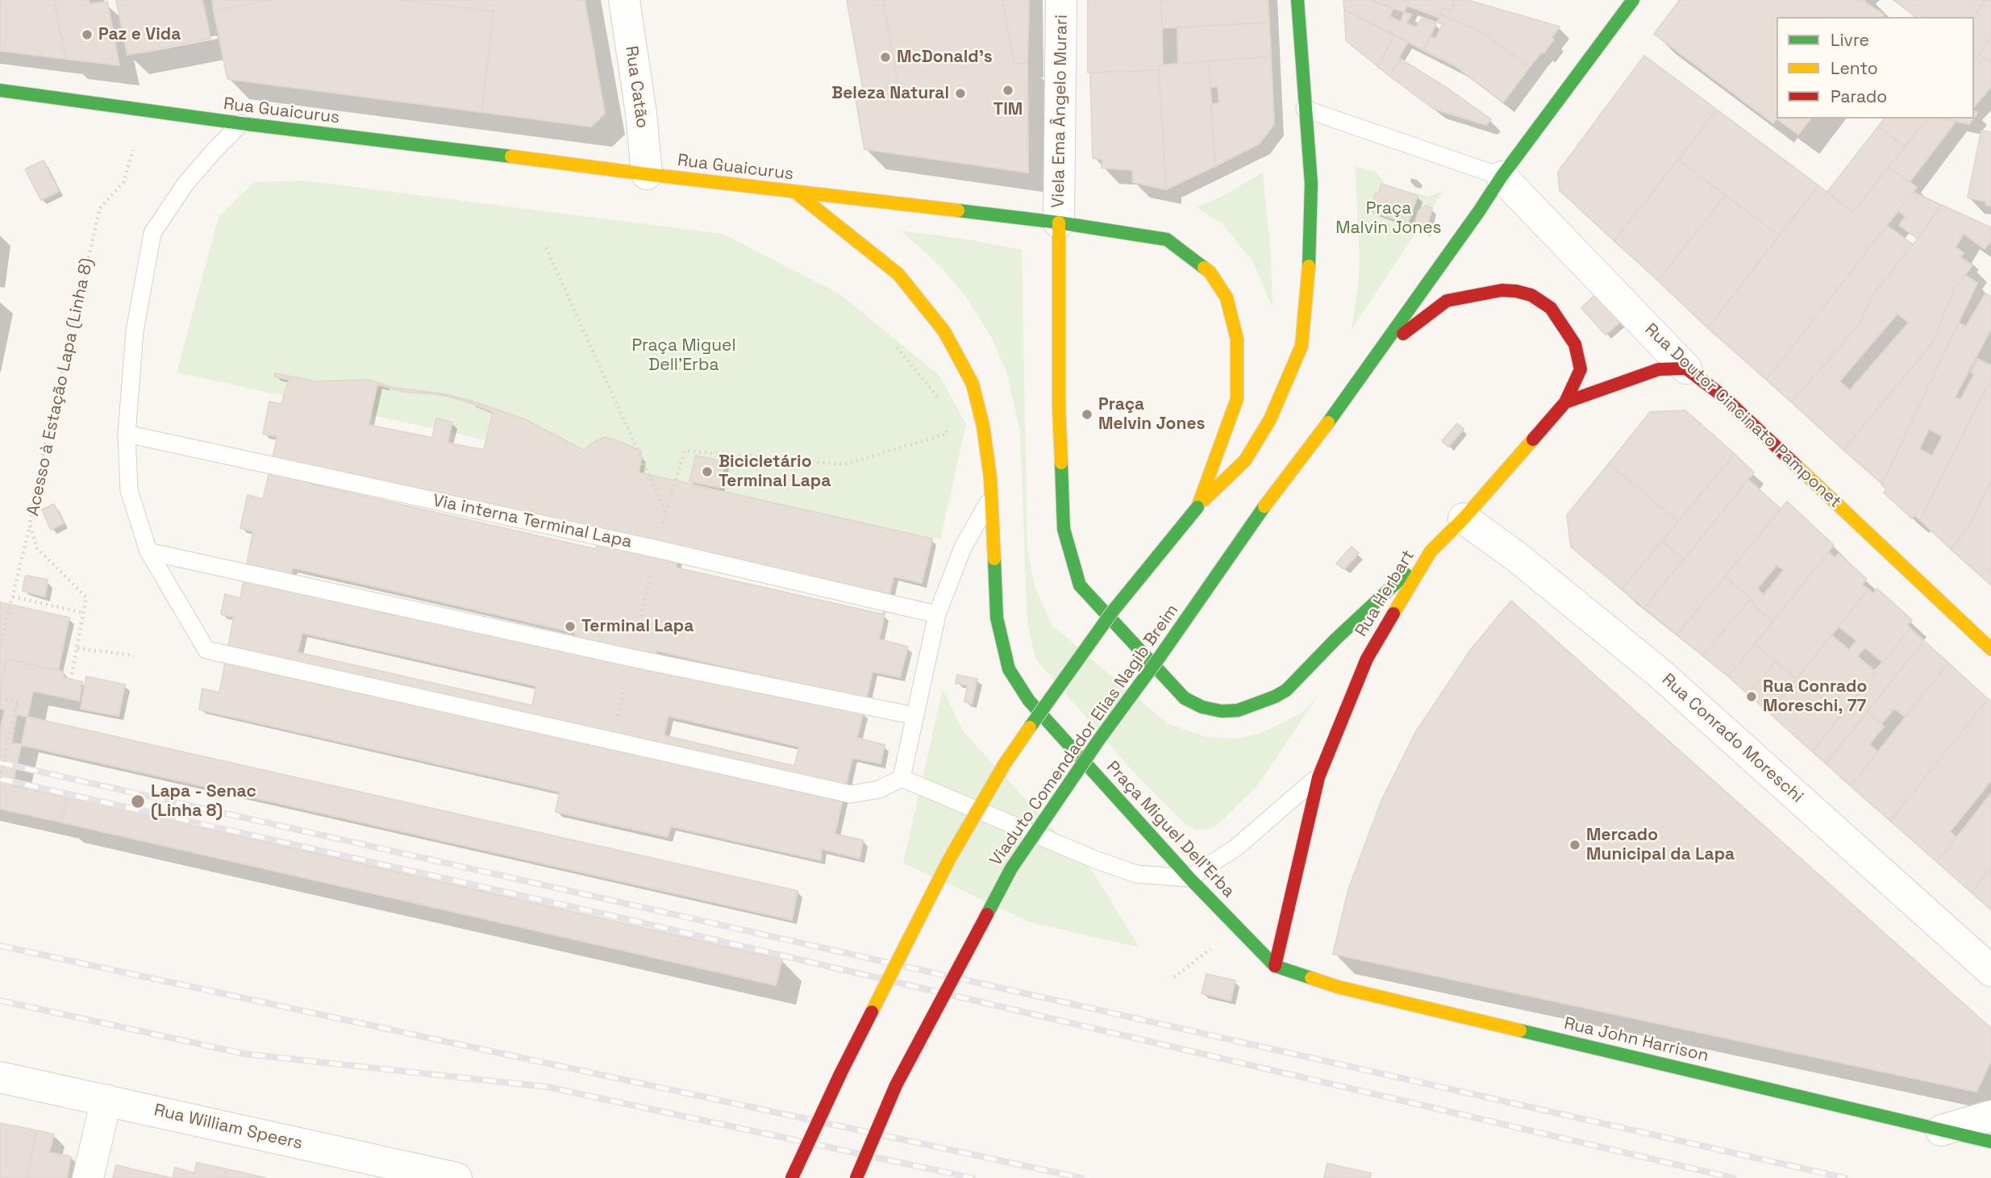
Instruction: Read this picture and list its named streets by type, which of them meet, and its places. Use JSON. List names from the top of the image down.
{
  "streets": {
    "main road": [
      "Rua Guaicurus",
      "Rua Doutor Cincinato Pamponet",
      "Rua Herbart",
      "Viaduto Comendador Elias Nagib Breim",
      "Praça Miguel Dell'Erba",
      "Rua John Harrison"
    ],
    "street": [
      "Rua Catão",
      "Viela Ema Ângelo Murari",
      "Rua Conrado Moreschi",
      "Rua William Speers"
    ],
    "lane": ["Via interna Terminal Lapa"],
    "path": ["Acesso à Estação Lapa (Linha 8)"]
  },
  "crossings": [
    ["Rua Catão", "Rua Guaicurus"],
    ["Rua Guaicurus", "Viela Ema Ângelo Murari"],
    ["Rua Guaicurus", "Praça Miguel Dell'Erba"],
    ["Rua Doutor Cincinato Pamponet", "Rua Herbart"],
    ["Rua Herbart", "Rua Conrado Moreschi"],
    ["Rua Herbart", "Praça Miguel Dell'Erba"],
    ["Rua Herbart", "Rua John Harrison"],
    ["Praça Miguel Dell'Erba", "Rua John Harrison"]
  ],
  "parks": ["Praça Malvin Jones", "Praça Miguel Dell'Erba"],
  "places": [
    "Paz e Vida",
    "McDonald's",
    "TIM",
    "Beleza Natural",
    "Praça Melvin Jones",
    "Bicicletário Terminal Lapa",
    "Terminal Lapa",
    "Rua Conrado Moreschi, 77",
    "Lapa - Senac (Linha 8)",
    "Mercado Municipal da Lapa"
  ],
  "legend": ["Livre", "Lento", "Parado"]
}
